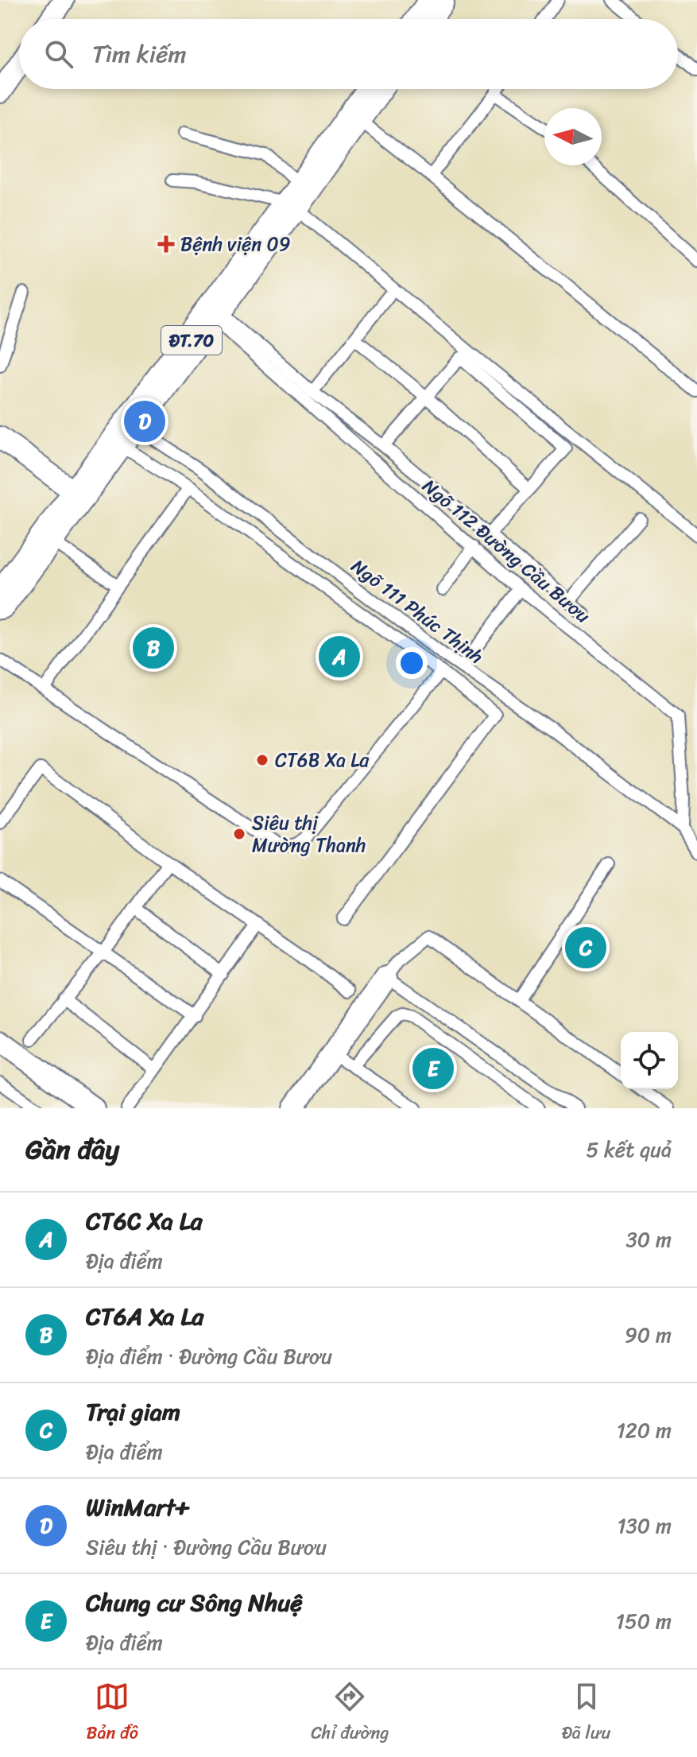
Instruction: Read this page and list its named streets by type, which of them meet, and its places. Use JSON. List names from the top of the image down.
{
  "streets": {
    "main road": ["ĐT.70"],
    "lane": ["Ngõ 112 Đường Cầu Bươu", "Ngõ 111 Phúc Thịnh"]
  },
  "crossings": [
    ["ĐT.70", "Ngõ 112 Đường Cầu Bươu"],
    ["ĐT.70", "Ngõ 111 Phúc Thịnh"],
    ["Ngõ 112 Đường Cầu Bươu", "Ngõ 111 Phúc Thịnh"]
  ],
  "places": {
    "health": ["Bệnh viện 09"],
    "other": ["CT6B Xa La", "Siêu thị Mường Thanh"]
  },
  "north": "left",
  "page": {
    "search": "Tìm kiếm",
    "pins": [
      "D",
      "B",
      "A",
      "C",
      "E"
    ],
    "heading": ["Gần đây", "5 kết quả"],
    "list": [
      {
        "mark": "A",
        "name": "CT6C Xa La",
        "note": "Địa điểm",
        "value": "30 m"
      },
      {
        "mark": "B",
        "name": "CT6A Xa La",
        "note": "Địa điểm · Đường Cầu Bươu",
        "value": "90 m"
      },
      {
        "mark": "C",
        "name": "Trại giam",
        "note": "Địa điểm",
        "value": "120 m"
      },
      {
        "mark": "D",
        "name": "WinMart+",
        "note": "Siêu thị · Đường Cầu Bươu",
        "value": "130 m"
      },
      {
        "mark": "E",
        "name": "Chung cư Sông Nhuệ",
        "note": "Địa điểm",
        "value": "150 m"
      }
    ],
    "nav": ["Bản đồ", "Chỉ đường", "Đã lưu"]
  }
}
